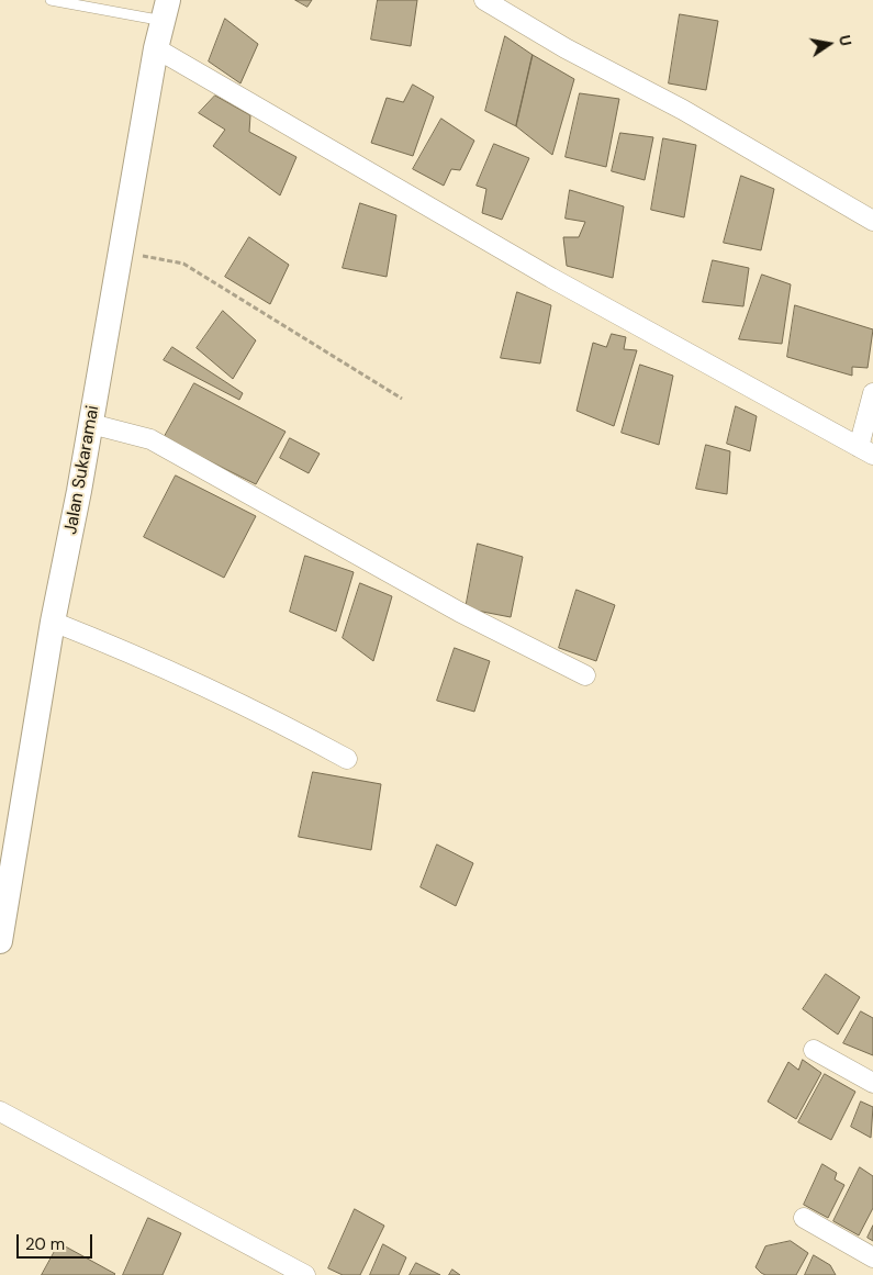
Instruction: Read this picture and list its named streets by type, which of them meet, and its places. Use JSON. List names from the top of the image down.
{
  "streets": {
    "street": ["Jalan Sukaramai"]
  },
  "scale_bar": "20 m",
  "north": "right"
}
